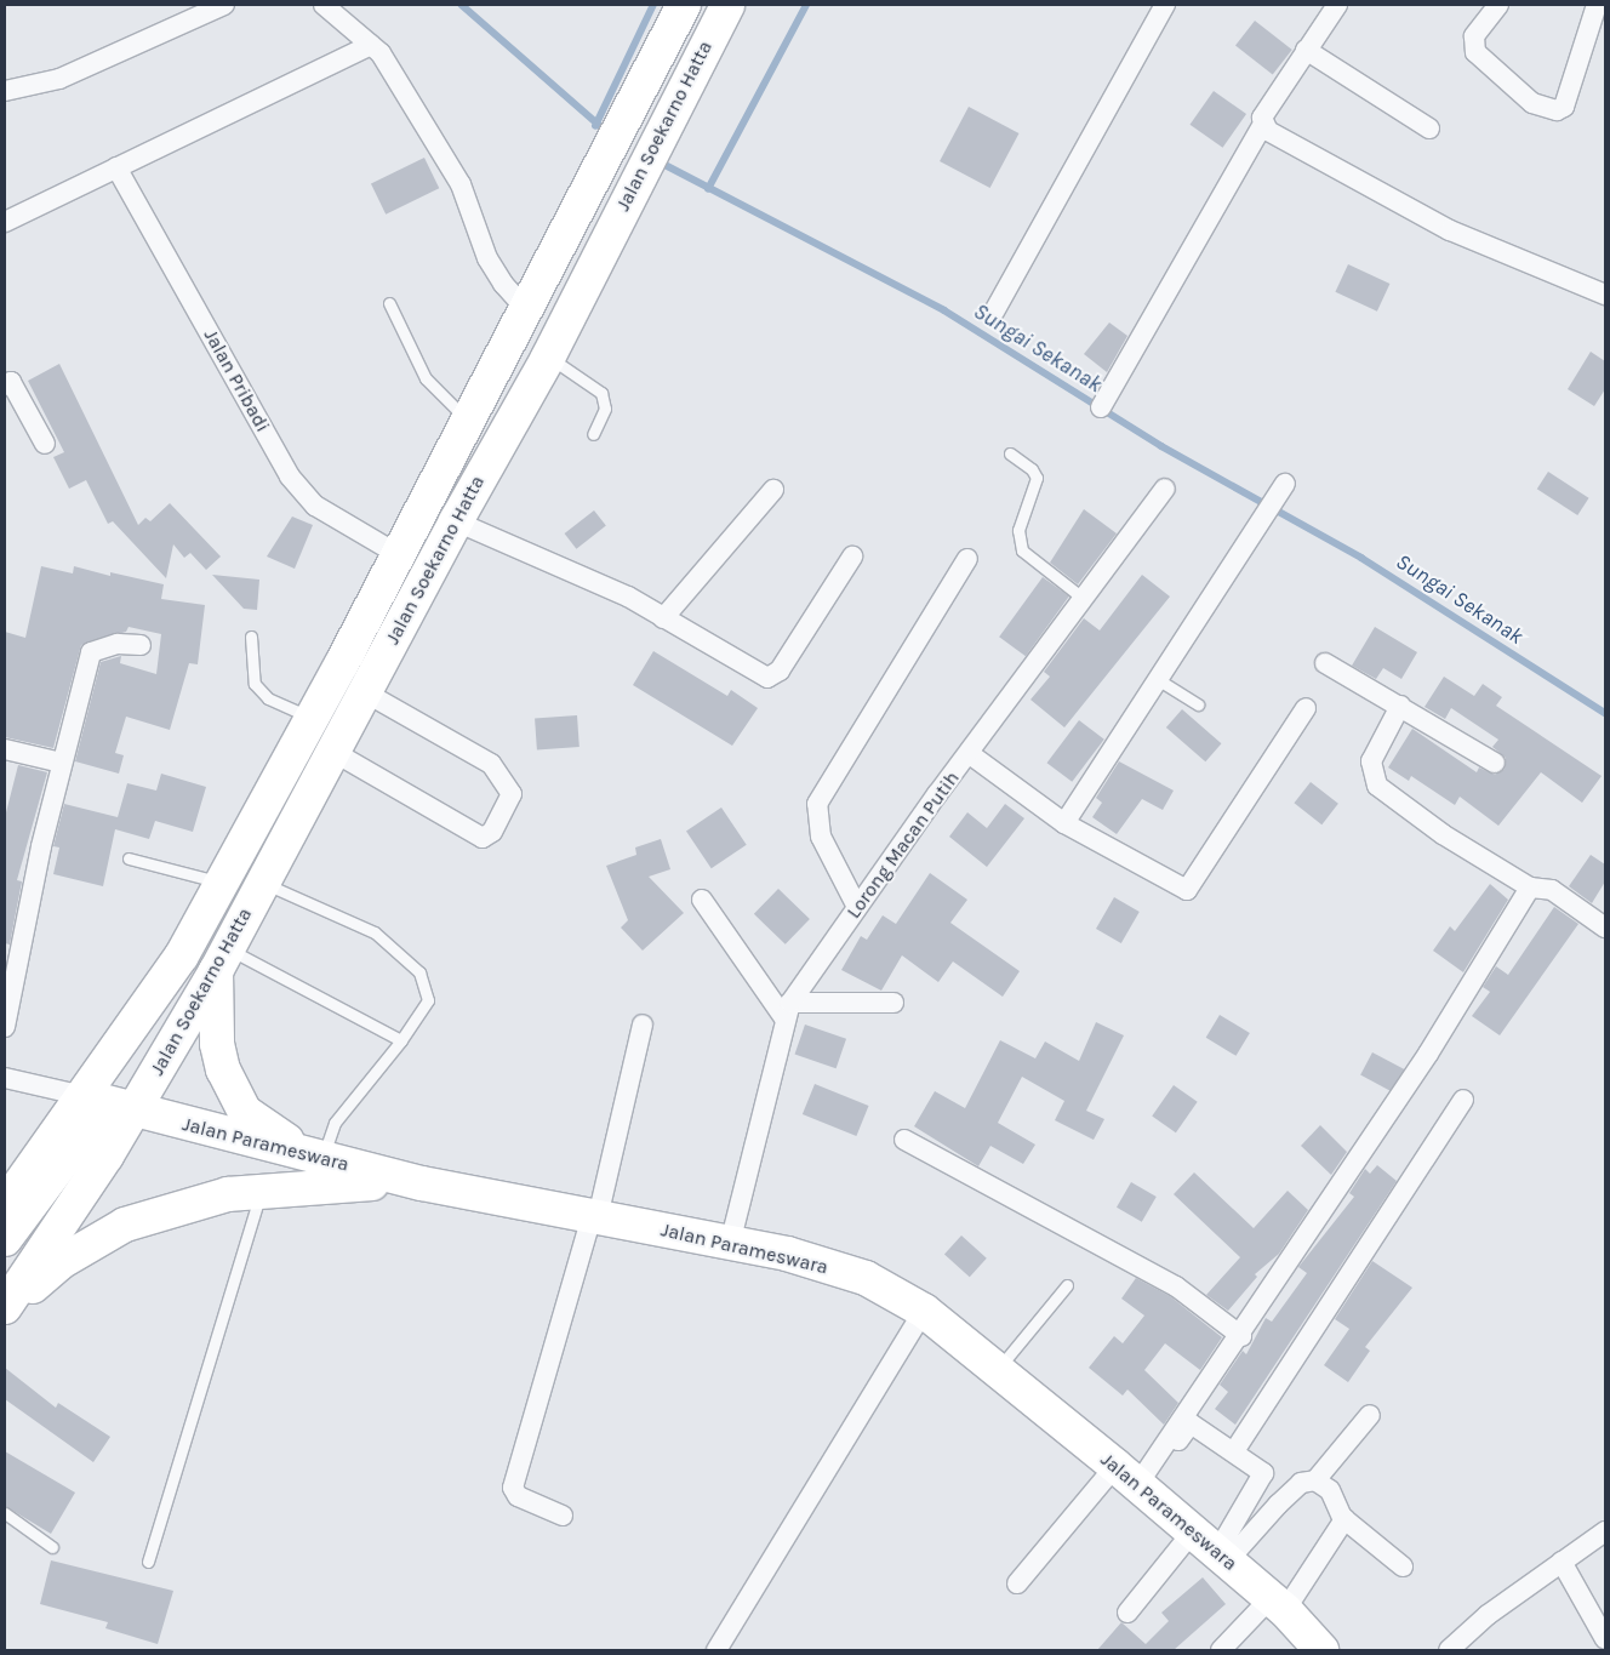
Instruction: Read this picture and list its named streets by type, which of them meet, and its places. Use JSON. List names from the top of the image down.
{
  "streets": {
    "highway": ["Jalan Soekarno Hatta", "Jalan Parameswara"],
    "street": ["Jalan Pribadi", "Lorong Macan Putih"]
  },
  "crossings": [
    ["Jalan Soekarno Hatta", "Jalan Pribadi"],
    ["Jalan Soekarno Hatta", "Jalan Parameswara"],
    ["Lorong Macan Putih", "Jalan Parameswara"]
  ],
  "water": ["Sungai Sekanak"]
}
